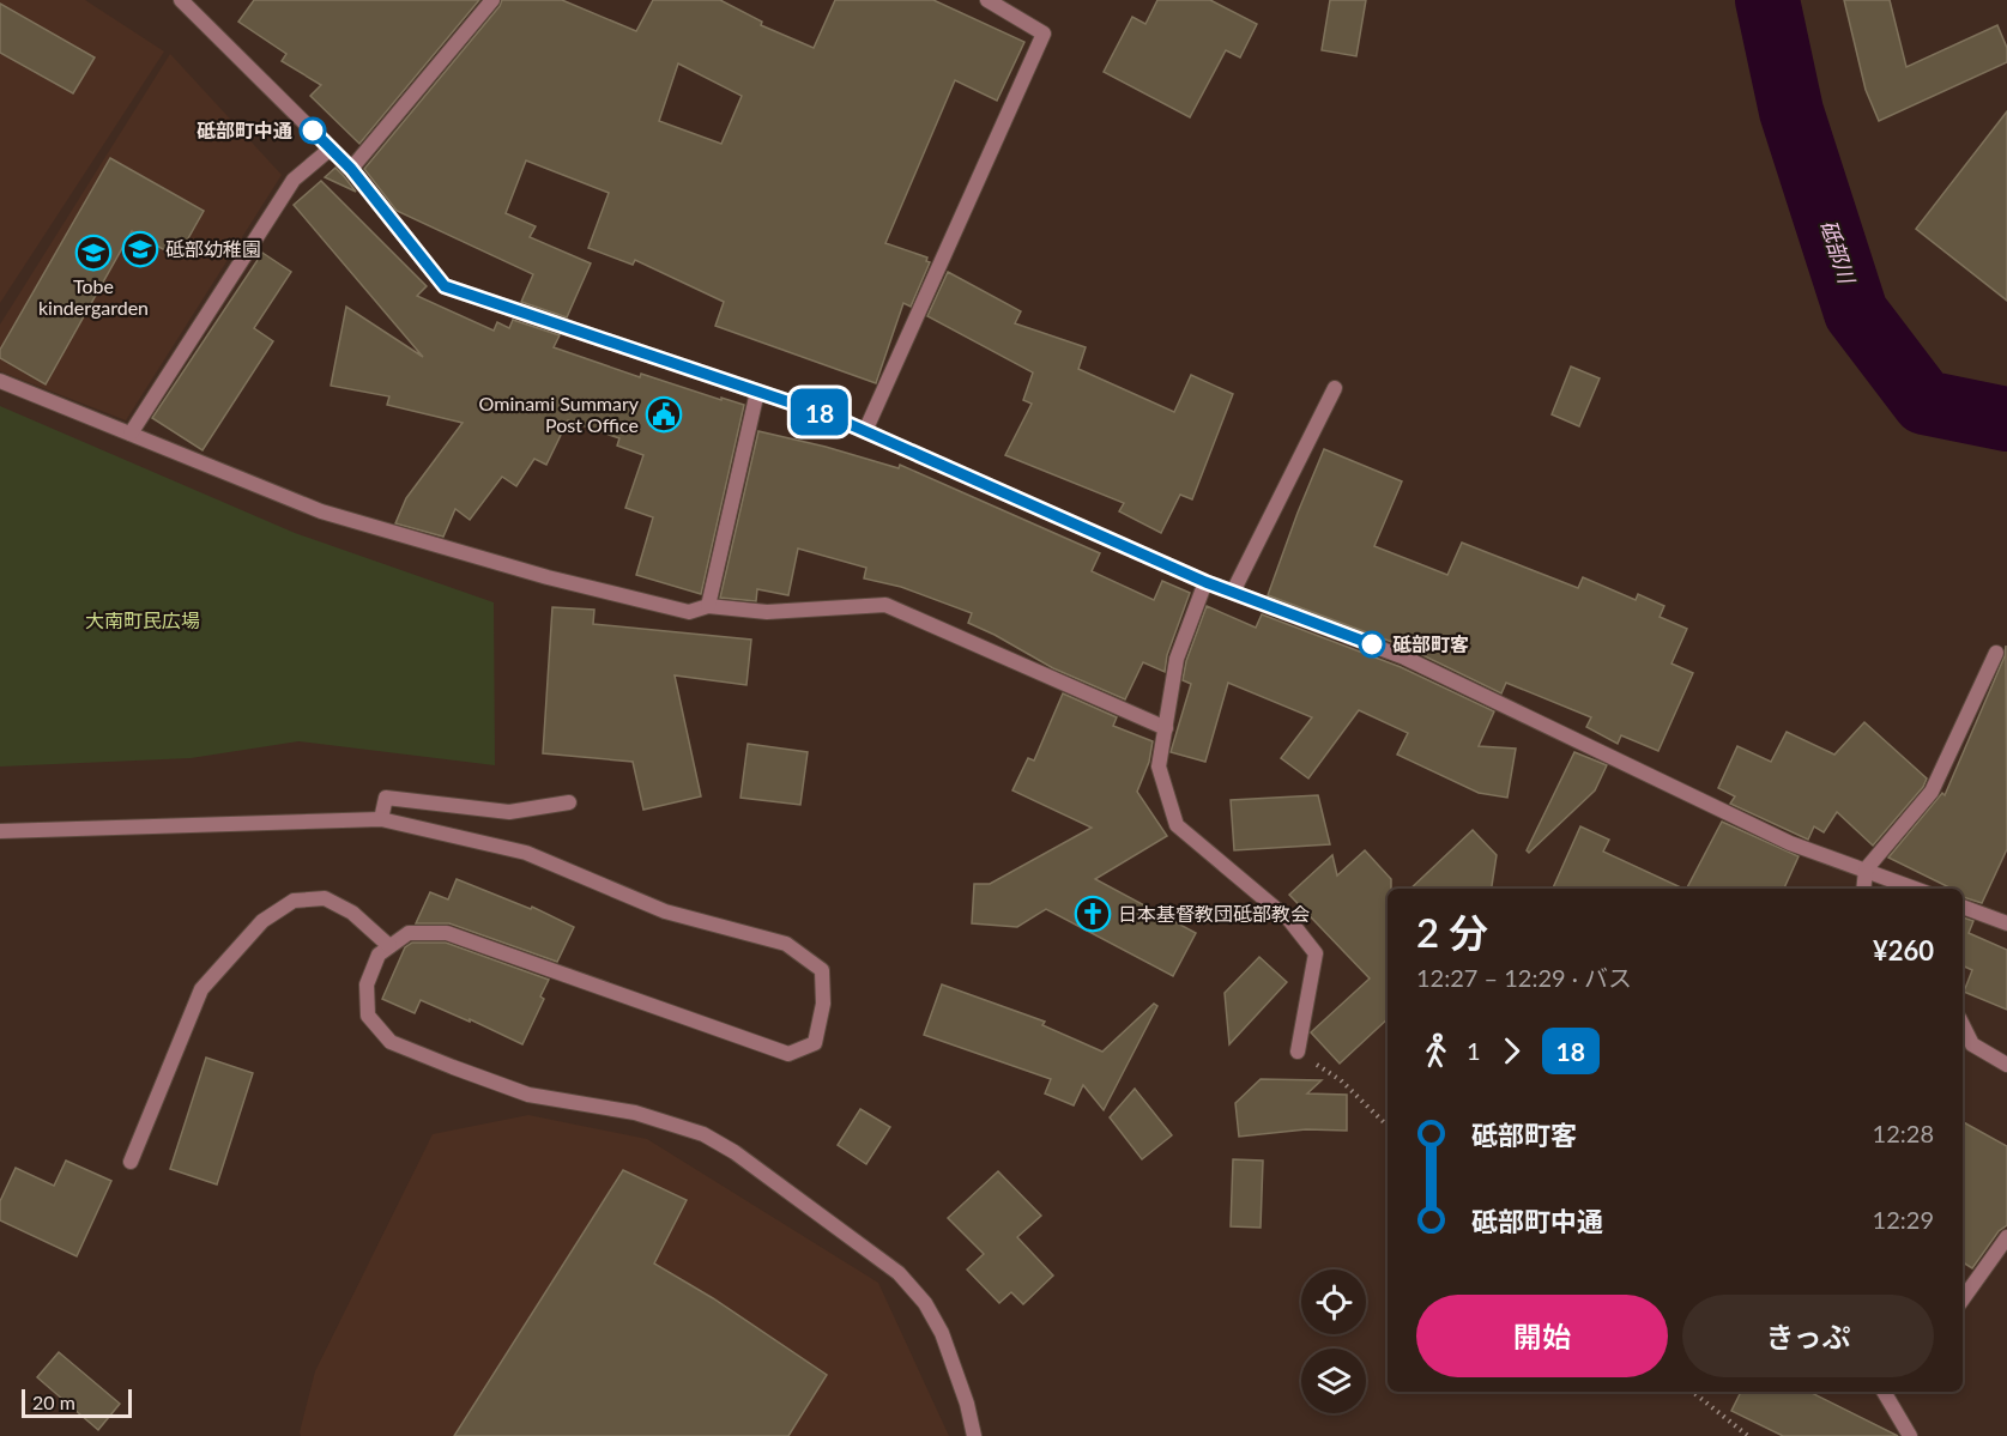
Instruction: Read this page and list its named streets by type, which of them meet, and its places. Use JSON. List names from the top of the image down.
{
  "water": ["砥部川"],
  "parks": ["大南町民広場"],
  "places": {
    "other": ["砥部町中通", "砥部町客"],
    "school or university": ["砥部幼稚園", "Tobe kindergarden"],
    "public building": ["Ominami Summary Post Office"],
    "church": ["日本基督教団砥部教会"]
  },
  "lines": ["bus line 18"],
  "scale_bar": "20 m",
  "page": {
    "on_map": "18",
    "heading": ["2 分", "12:27 – 12:29 · バス", "¥260"],
    "legs": ["1", "18"],
    "list": [
      {
        "name": "砥部町客",
        "value": "12:28"
      },
      {
        "name": "砥部町中通",
        "value": "12:29"
      }
    ],
    "buttons": ["開始", "きっぷ"],
    "scale": "20 m"
  }
}
